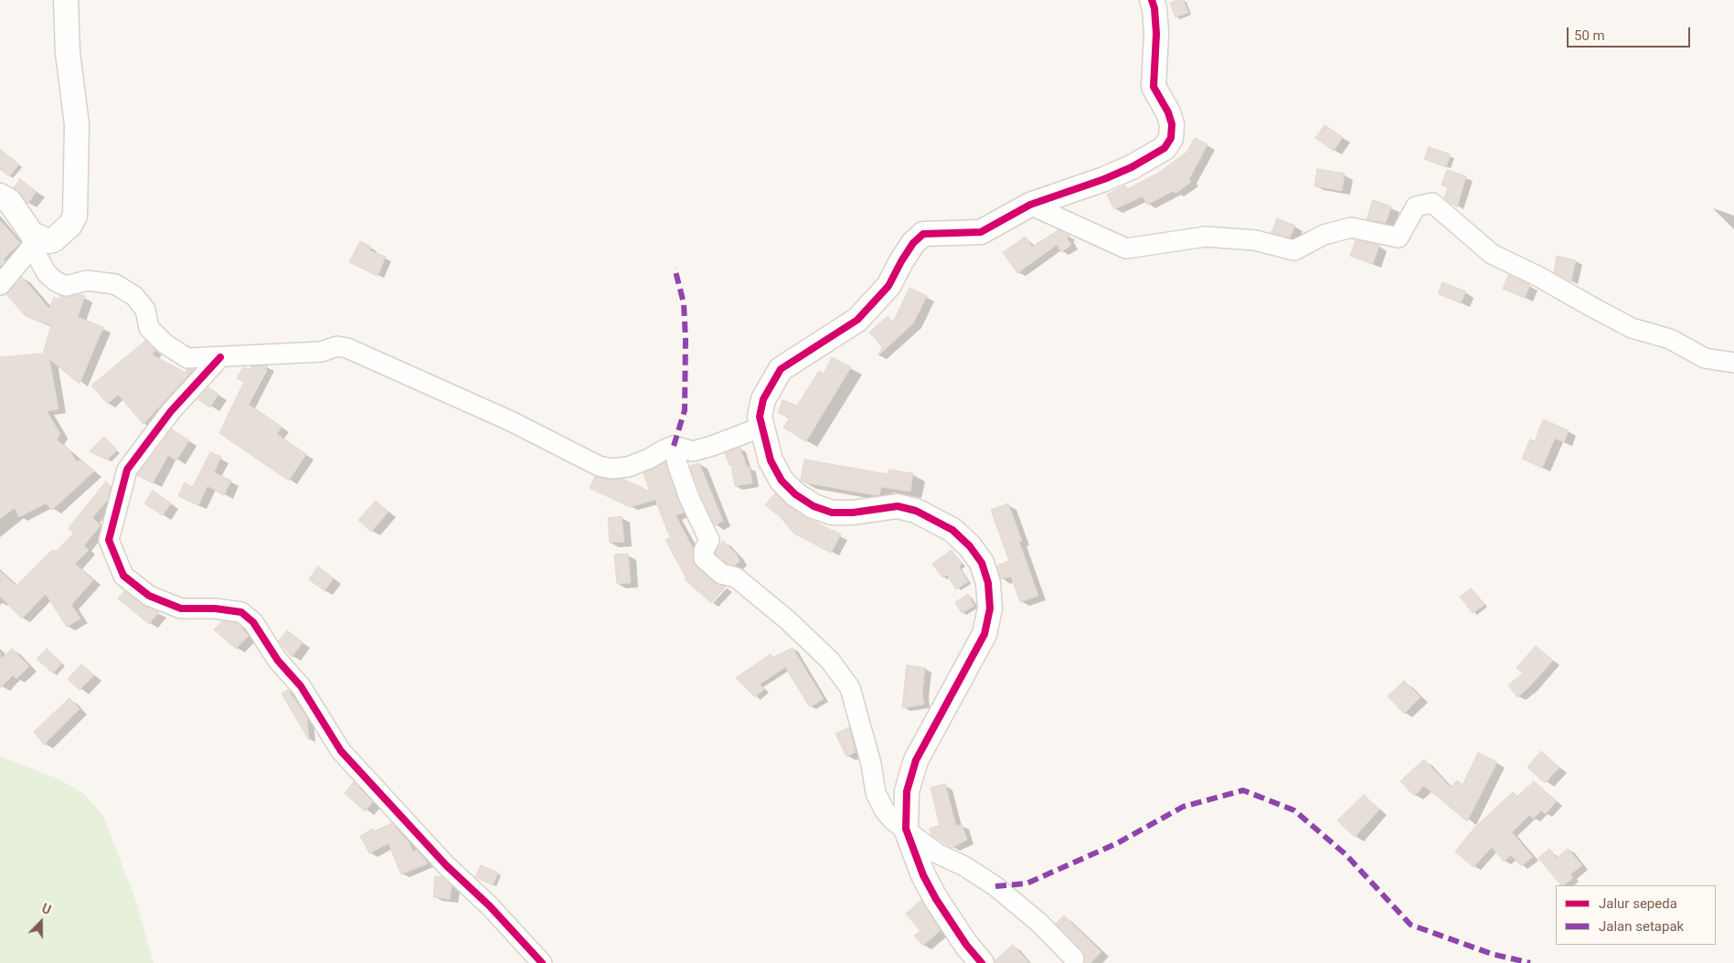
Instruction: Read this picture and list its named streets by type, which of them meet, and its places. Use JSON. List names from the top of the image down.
{
  "legend": ["Jalur sepeda", "Jalan setapak"],
  "scale_bar": "50 m",
  "north": "top"
}
